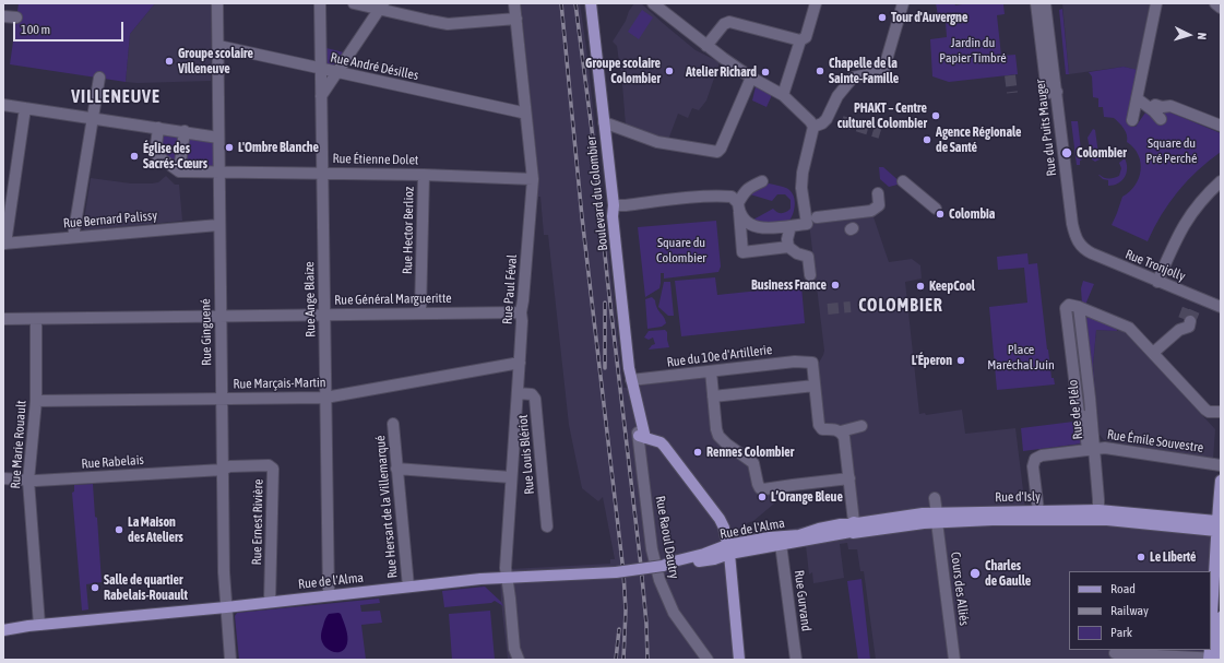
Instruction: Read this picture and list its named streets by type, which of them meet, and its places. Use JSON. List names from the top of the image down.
{
  "streets": {
    "main road": ["Boulevard du Colombier", "Rue d'Isly", "Rue de l'Alma"],
    "street": [
      "Rue André Désilles",
      "Rue du Puits Mauger",
      "Rue Étienne Dolet",
      "Rue Bernard Palissy",
      "Rue Hector Berlioz",
      "Rue Tronjolly",
      "Rue Paul Féval",
      "Rue Ange Blaize",
      "Rue Général Margueritte",
      "Rue Ginguené",
      "Rue du 10e d'Artillerie",
      "Rue Marçais-Martin",
      "Rue de Plélo",
      "Rue Émile Souvestre",
      "Rue Marie Rouault",
      "Rue Louis Blériot",
      "Rue Rabelais",
      "Rue Hersart de la Villemarqué",
      "Rue Ernest Rivière",
      "Rue Raoul Dautry",
      "Cours des Alliés",
      "Rue Gurvand"
    ]
  },
  "crossings": [
    ["Rue André Désilles", "Rue Paul Féval"],
    ["Rue André Désilles", "Rue Ange Blaize"],
    ["Rue André Désilles", "Rue Ginguené"],
    ["Rue du Puits Mauger", "Rue Tronjolly"],
    ["Rue Étienne Dolet", "Rue Hector Berlioz"],
    ["Rue Étienne Dolet", "Rue Paul Féval"],
    ["Rue Étienne Dolet", "Rue Ange Blaize"],
    ["Rue Étienne Dolet", "Rue Ginguené"],
    ["Boulevard du Colombier", "Rue du 10e d'Artillerie"],
    ["Boulevard du Colombier", "Rue Raoul Dautry"],
    ["Rue Bernard Palissy", "Rue Ginguené"],
    ["Rue Hector Berlioz", "Rue Général Margueritte"],
    ["Rue Paul Féval", "Rue Général Margueritte"],
    ["Rue Paul Féval", "Rue Marçais-Martin"],
    ["Rue Paul Féval", "Rue Louis Blériot"],
    ["Rue Paul Féval", "Rue de l'Alma"],
    ["Rue Ange Blaize", "Rue Général Margueritte"],
    ["Rue Ange Blaize", "Rue Marçais-Martin"],
    ["Rue Ange Blaize", "Rue de l'Alma"],
    ["Rue Général Margueritte", "Rue Ginguené"],
    ["Rue Général Margueritte", "Rue Marie Rouault"],
    ["Rue Ginguené", "Rue Marçais-Martin"],
    ["Rue Ginguené", "Rue Rabelais"],
    ["Rue Ginguené", "Rue Ernest Rivière"],
    ["Rue Ginguené", "Rue de l'Alma"],
    ["Rue Marçais-Martin", "Rue Marie Rouault"],
    ["Rue de Plélo", "Rue Émile Souvestre"],
    ["Rue de Plélo", "Rue d'Isly"],
    ["Rue Émile Souvestre", "Rue d'Isly"],
    ["Rue Marie Rouault", "Rue Rabelais"],
    ["Rue Marie Rouault", "Rue de l'Alma"],
    ["Rue Rabelais", "Rue Ernest Rivière"],
    ["Rue d'Isly", "Rue de l'Alma"],
    ["Rue d'Isly", "Cours des Alliés"],
    ["Rue Hersart de la Villemarqué", "Rue de l'Alma"],
    ["Rue Ernest Rivière", "Rue de l'Alma"],
    ["Rue de l'Alma", "Cours des Alliés"],
    ["Rue de l'Alma", "Rue Gurvand"]
  ],
  "districts": ["VILLENEUVE", "COLOMBIER"],
  "parks": [
    "Jardin du Papier Timbré",
    "Square du Pré Perché",
    "Square du Colombier",
    "Place Maréchal Juin"
  ],
  "places": [
    "Tour d'Auvergne",
    "Groupe scolaire Villeneuve",
    "Groupe scolaire Colombier",
    "Chapelle de la Sainte-Famille",
    "Atelier Richard",
    "PHAKT – Centre culturel Colombier",
    "Agence Régionale de Santé",
    "L'Ombre Blanche",
    "Colombier",
    "Église des Sacrés-Cœurs",
    "Colombia",
    "Business France",
    "KeepCool",
    "L'Éperon",
    "Rennes Colombier",
    "L’Orange Bleue",
    "La Maison des Ateliers",
    "Le Liberté",
    "Charles de Gaulle",
    "Salle de quartier Rabelais-Rouault"
  ],
  "legend": ["Road", "Railway", "Park"],
  "scale_bar": "100 m",
  "north": "right"
}
